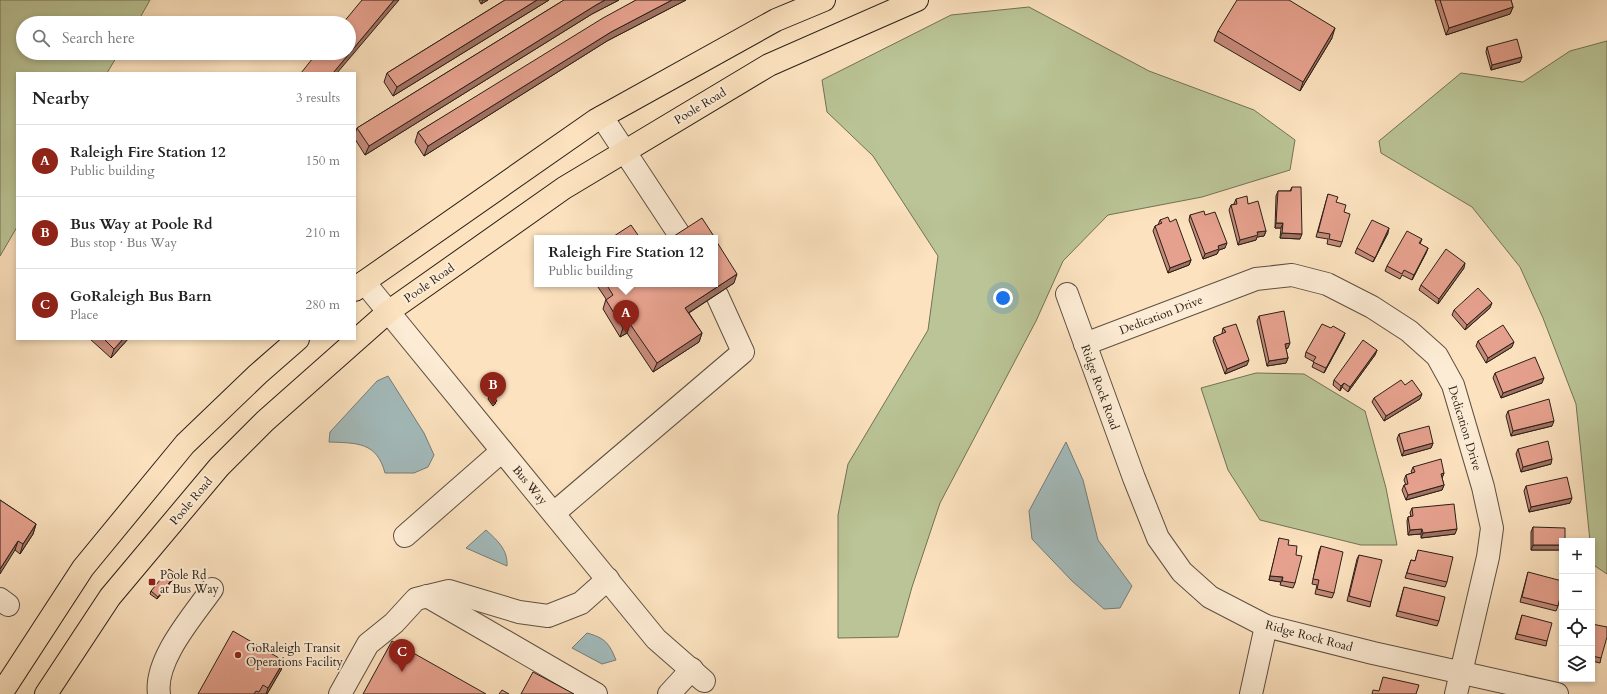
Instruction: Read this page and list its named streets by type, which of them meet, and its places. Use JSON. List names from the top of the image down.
{
  "streets": {
    "main road": ["Poole Road"],
    "street": ["Dedication Drive", "Ridge Rock Road", "Bus Way"]
  },
  "crossings": [
    ["Poole Road", "Bus Way"],
    ["Dedication Drive", "Ridge Rock Road"]
  ],
  "places": {
    "transit": ["Poole Rd at Bus Way"],
    "other": ["GoRaleigh Transit Operations Facility"]
  },
  "page": {
    "search": "Search here",
    "heading": ["Nearby", "3 results"],
    "list": [
      {
        "mark": "A",
        "name": "Raleigh Fire Station 12",
        "note": "Public building",
        "value": "150 m"
      },
      {
        "mark": "B",
        "name": "Bus Way at Poole Rd",
        "note": "Bus stop · Bus Way",
        "value": "210 m"
      },
      {
        "mark": "C",
        "name": "GoRaleigh Bus Barn",
        "note": "Place",
        "value": "280 m"
      }
    ],
    "popup": ["Raleigh Fire Station 12", "Public building"],
    "pins": ["A", "B", "C"],
    "map_buttons": ["+", "−"]
  }
}
